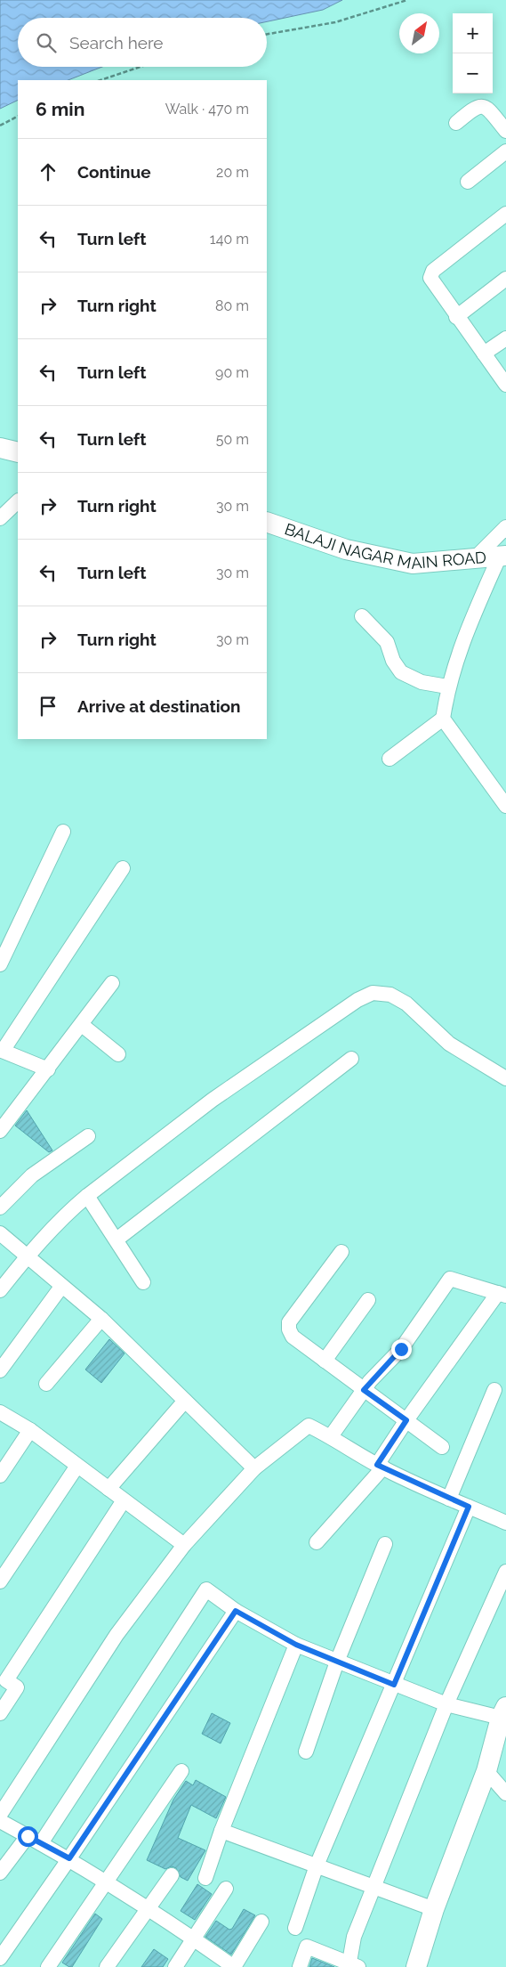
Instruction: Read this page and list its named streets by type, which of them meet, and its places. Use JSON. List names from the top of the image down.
{
  "streets": {
    "street": ["BALAJI NAGAR MAIN ROAD"]
  },
  "north": "top right",
  "page": {
    "map_buttons": ["+", "−"],
    "search": "Search here",
    "heading": ["6 min", "Walk · 470 m"],
    "list": [
      ["Continue", "20 m"],
      ["Turn left", "140 m"],
      ["Turn right", "80 m"],
      ["Turn left", "90 m"],
      ["Turn left", "50 m"],
      ["Turn right", "30 m"],
      ["Turn left", "30 m"],
      ["Turn right", "30 m"],
      "Arrive at destination"
    ]
  }
}
